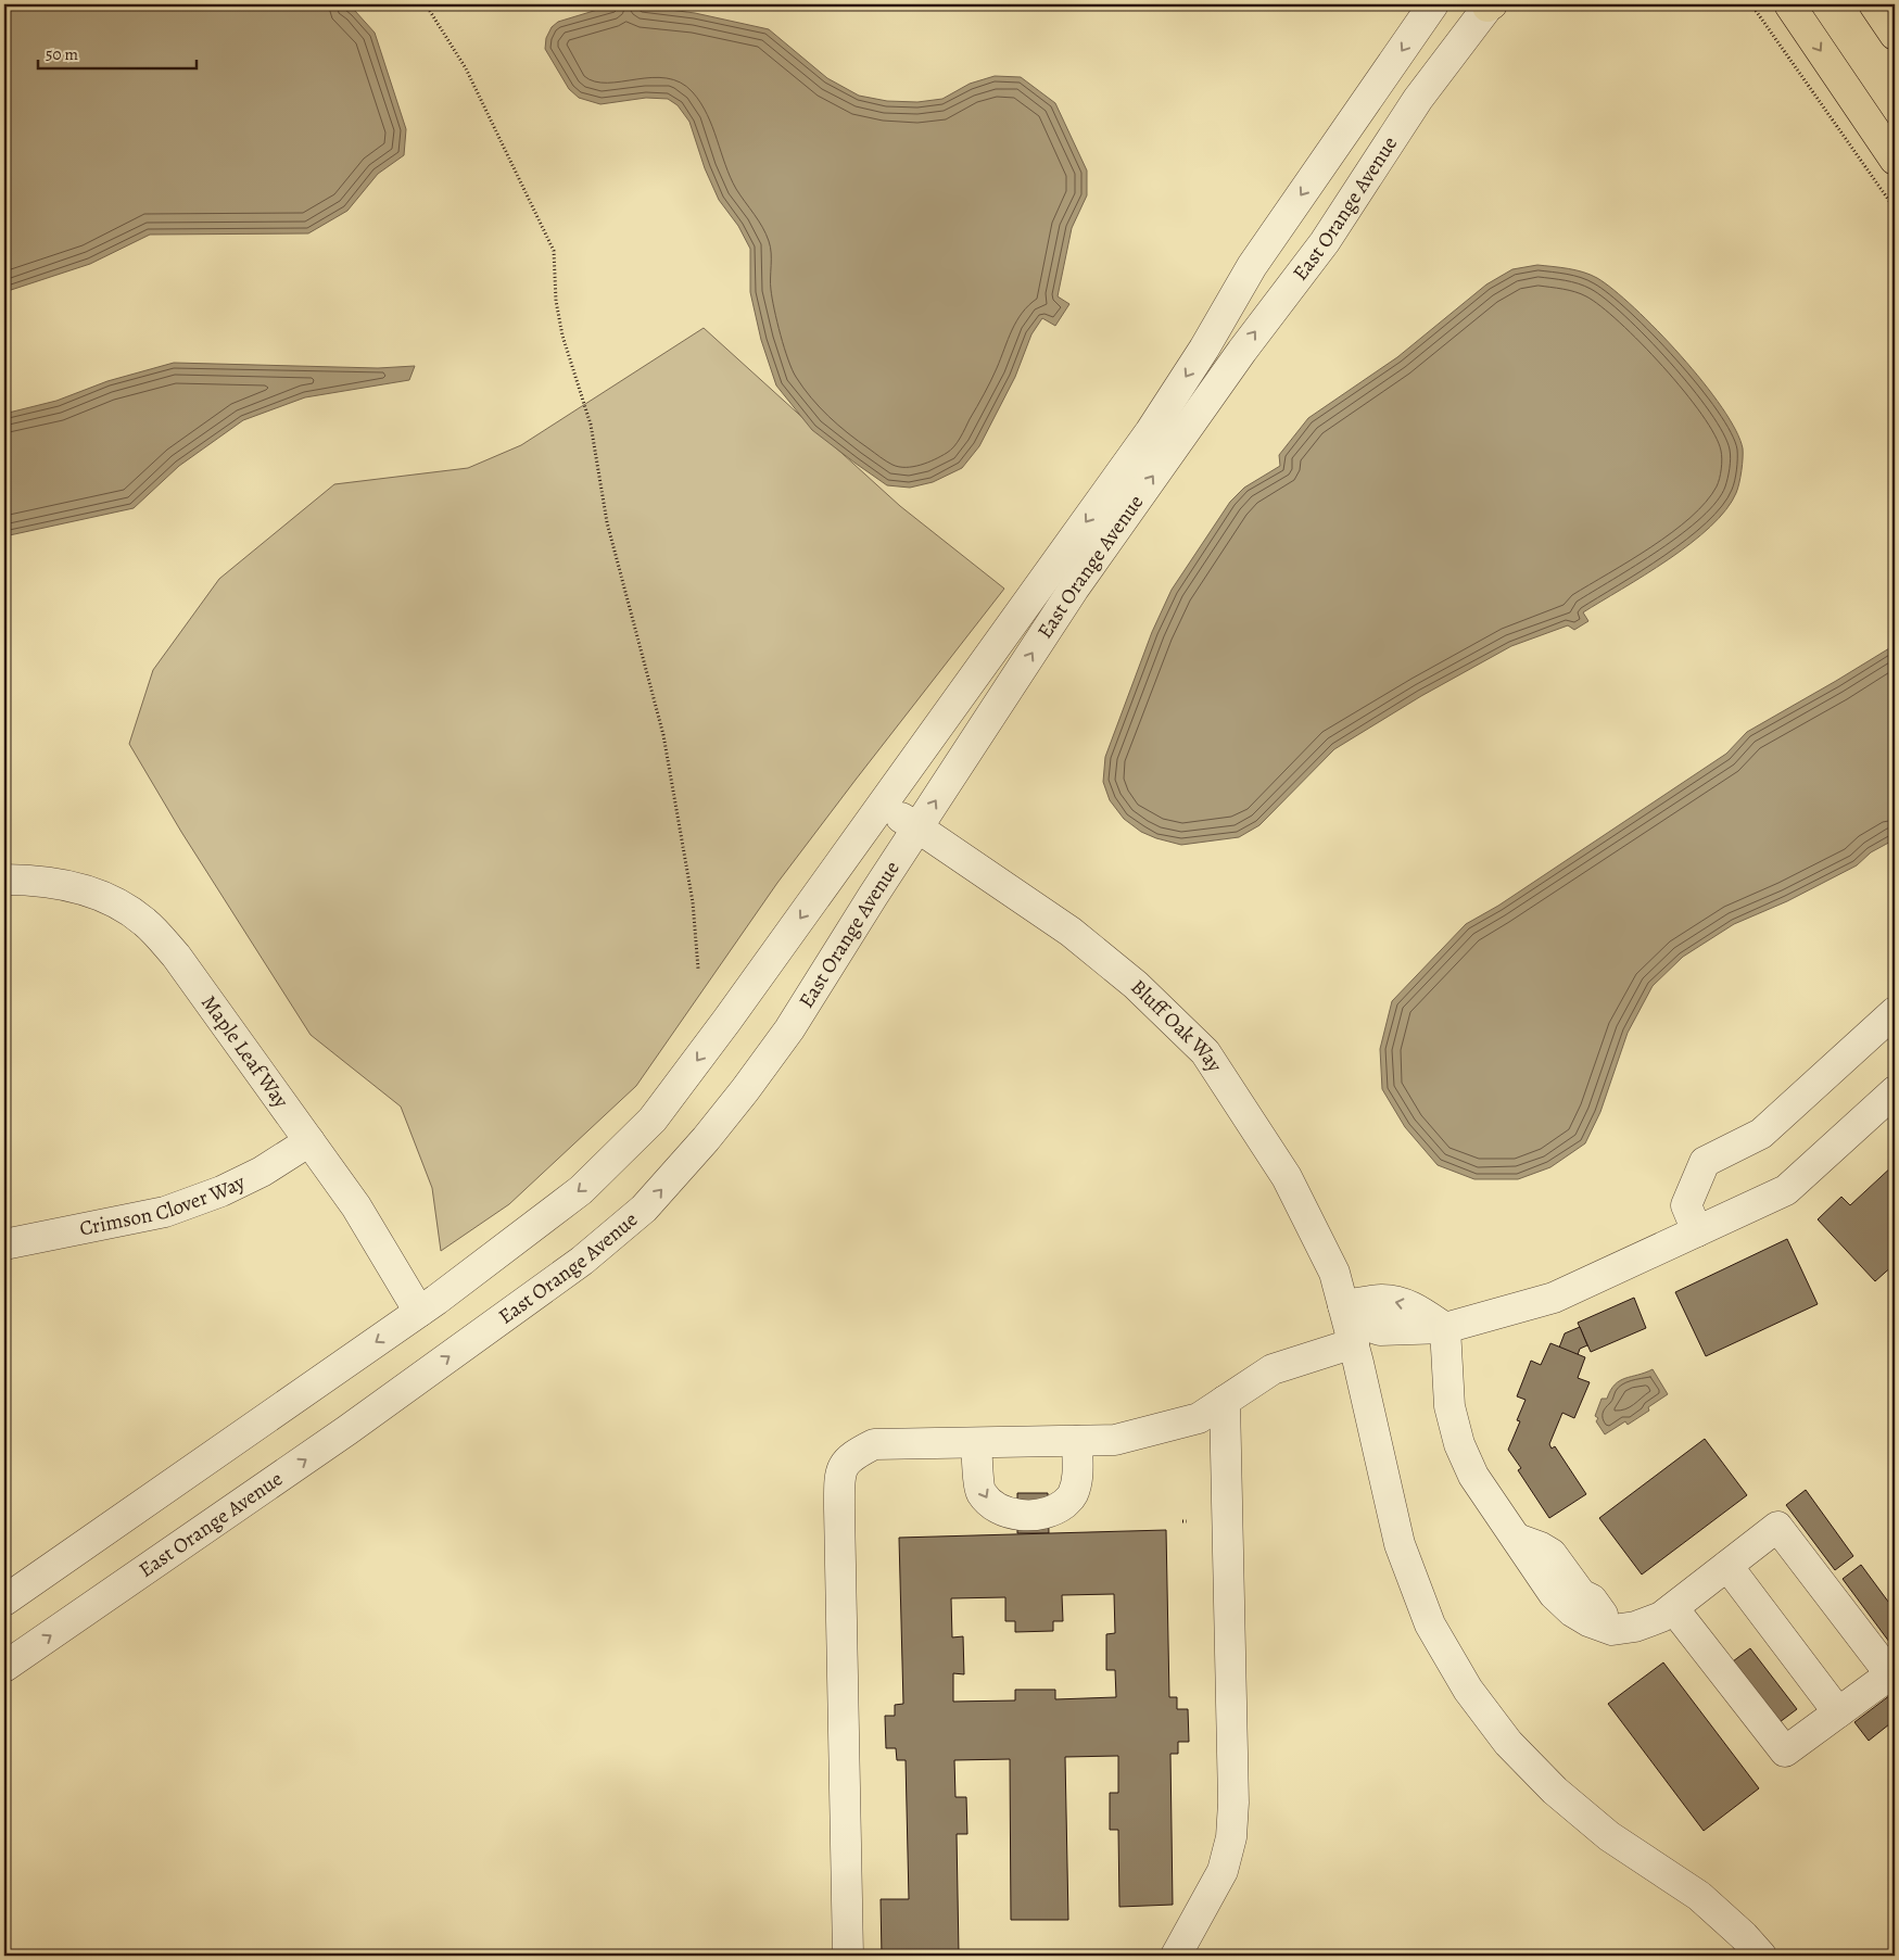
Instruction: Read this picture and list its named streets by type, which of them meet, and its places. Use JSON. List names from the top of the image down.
{
  "streets": {
    "street": [
      "East Orange Avenue",
      "Bluff Oak Way",
      "Maple Leaf Way",
      "Crimson Clover Way"
    ]
  },
  "crossings": [
    ["East Orange Avenue", "Bluff Oak Way"],
    ["East Orange Avenue", "Maple Leaf Way"],
    ["Maple Leaf Way", "Crimson Clover Way"]
  ],
  "scale_bar": "50 m"
}
